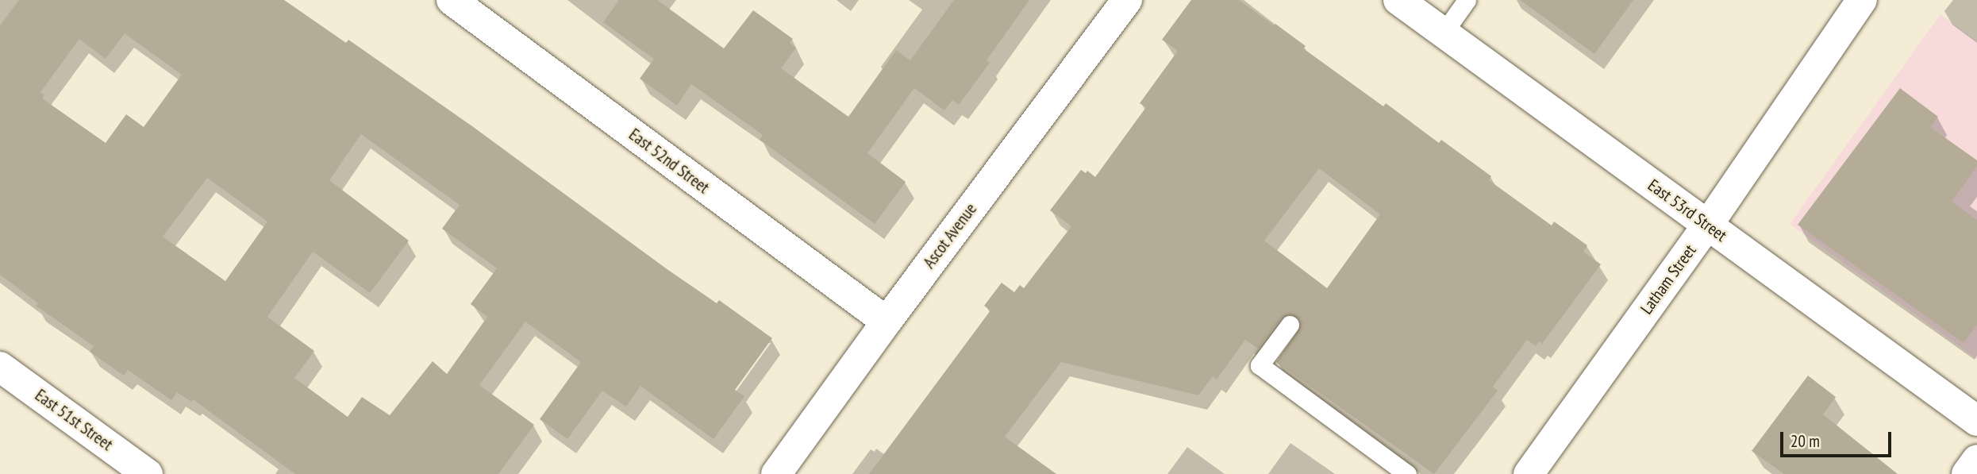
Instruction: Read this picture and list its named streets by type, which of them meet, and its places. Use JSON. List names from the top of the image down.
{
  "streets": {
    "street": [
      "East 52nd Street",
      "East 53rd Street",
      "Ascot Avenue",
      "Latham Street",
      "East 51st Street"
    ]
  },
  "crossings": [
    ["East 52nd Street", "Ascot Avenue"],
    ["East 53rd Street", "Latham Street"]
  ],
  "scale_bar": "20 m"
}
